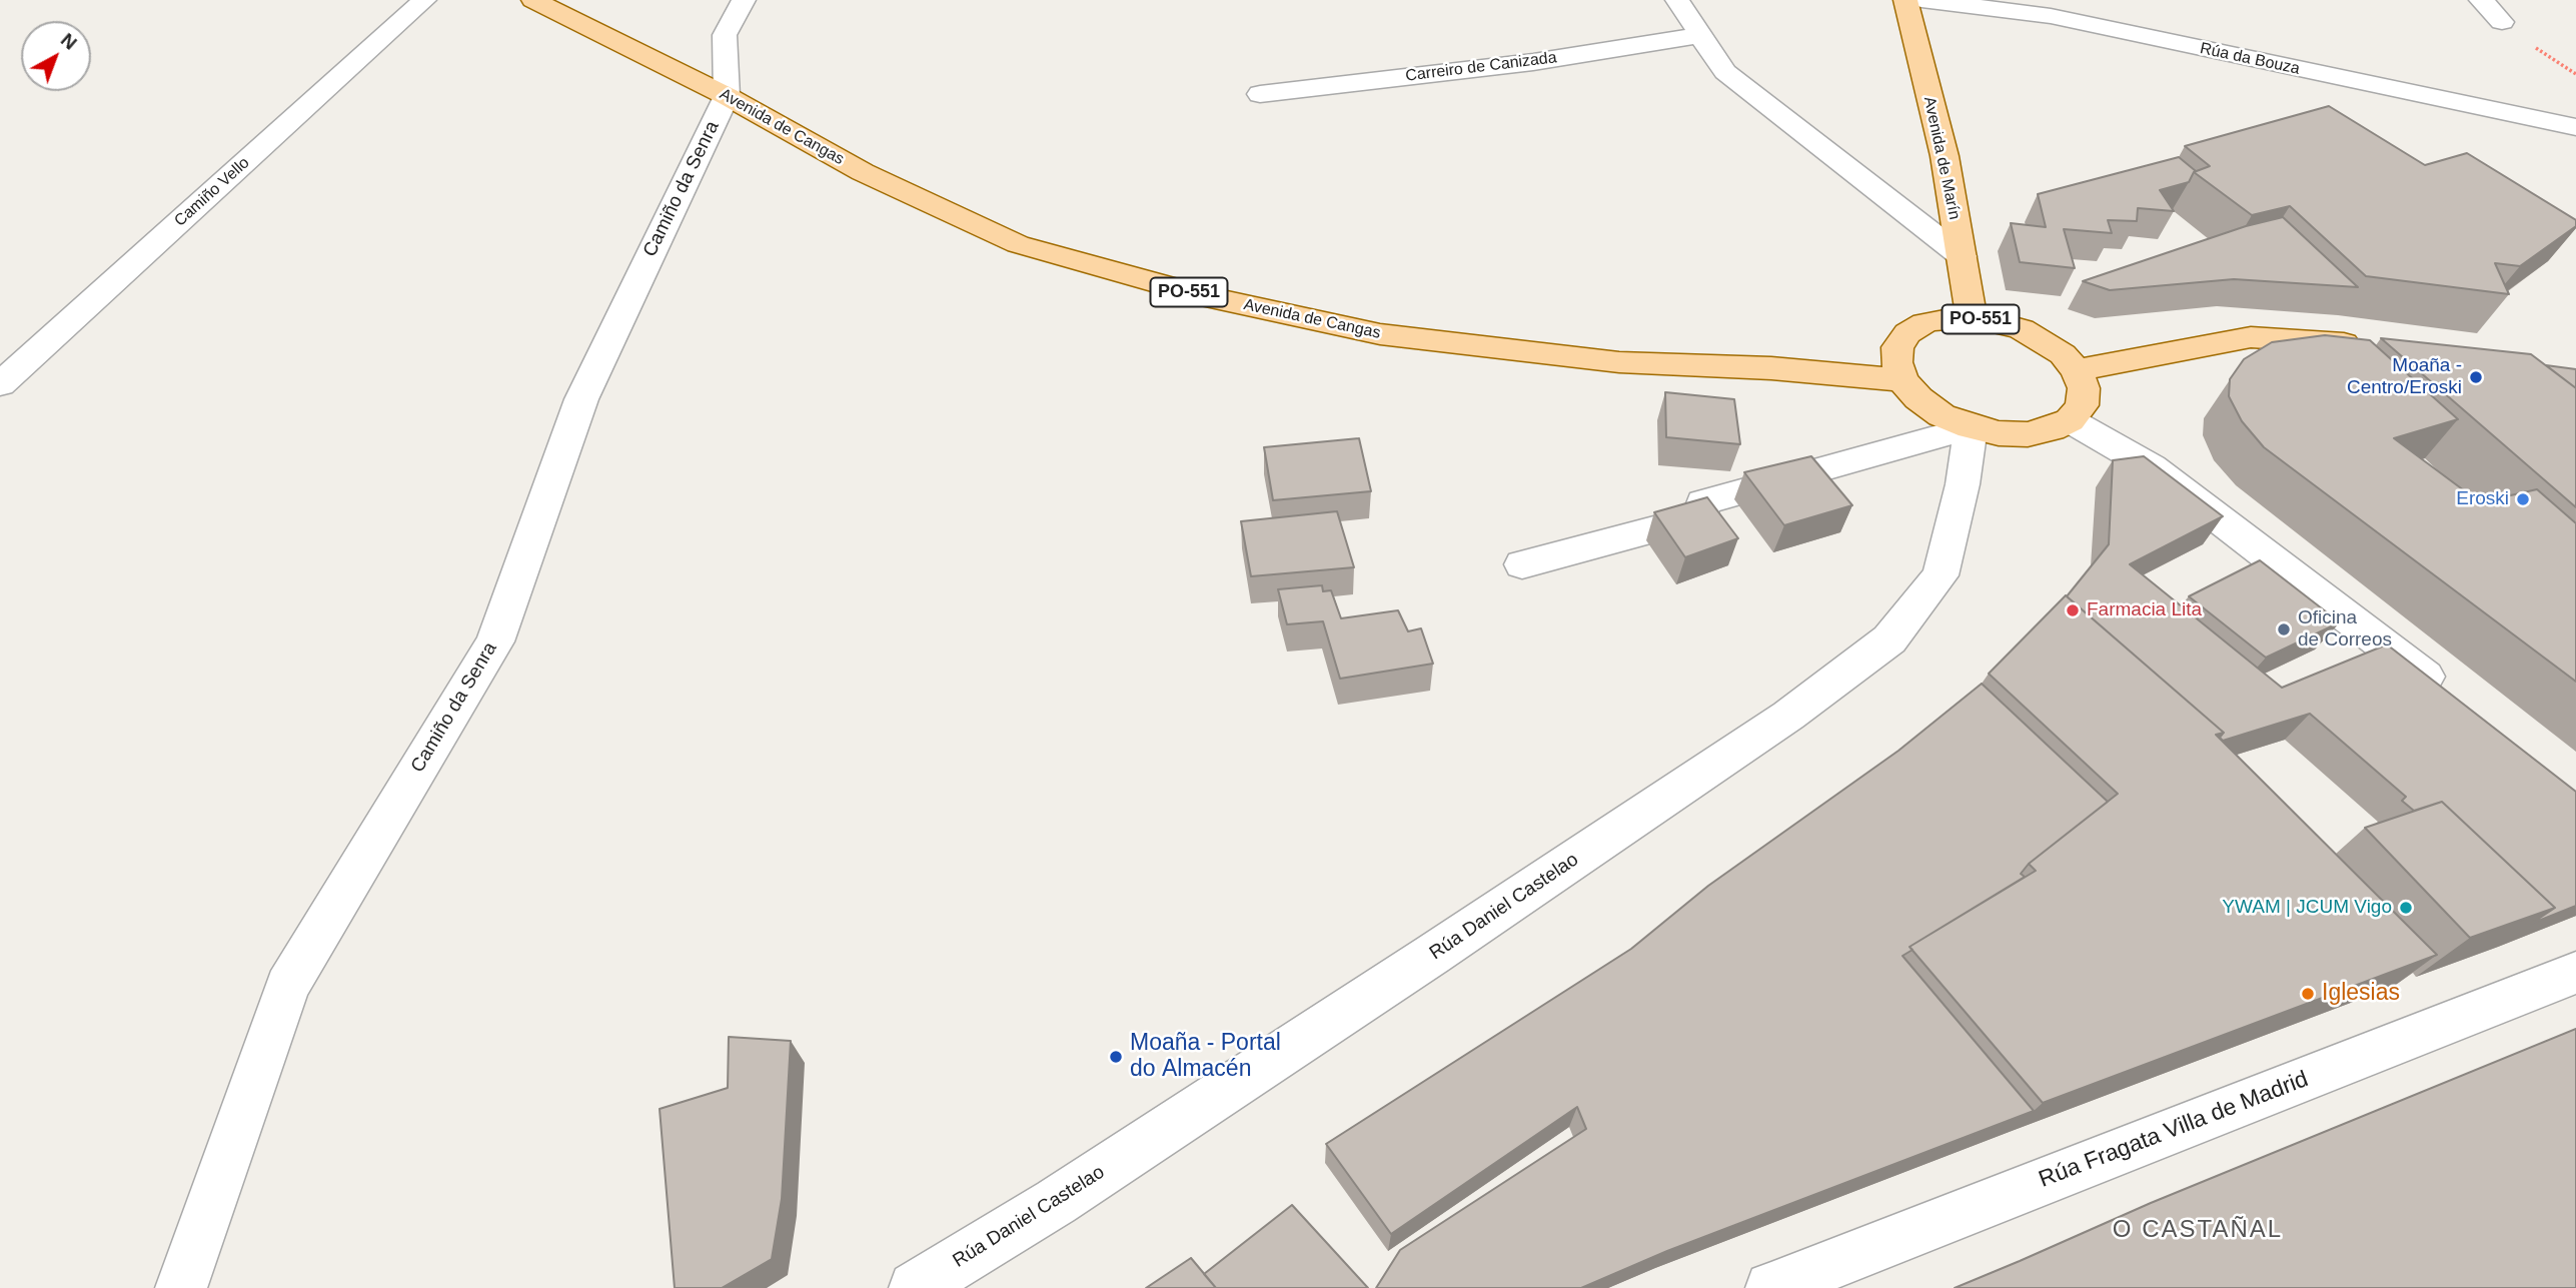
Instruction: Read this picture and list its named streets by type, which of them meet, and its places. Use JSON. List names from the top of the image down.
{
  "streets": {
    "main road": ["Avenida de Cangas", "Avenida de Marín", "PO-551"],
    "street": [
      "Rúa da Bouza",
      "Carreiro de Canizada",
      "Camiño da Senra",
      "Camiño Vello",
      "Rúa Daniel Castelao",
      "Rúa Fragata Villa de Madrid"
    ]
  },
  "crossings": [
    ["Avenida de Cangas", "Avenida de Marín"],
    ["Avenida de Cangas", "Camiño da Senra"],
    ["Avenida de Cangas", "PO-551"],
    ["Avenida de Cangas", "Rúa Daniel Castelao"],
    ["Avenida de Marín", "PO-551"],
    ["Avenida de Marín", "Rúa Daniel Castelao"],
    ["PO-551", "Rúa Daniel Castelao"]
  ],
  "districts": ["O CASTAÑAL"],
  "places": [
    "Moaña - Centro/Eroski",
    "Eroski",
    "Farmacia Lita",
    "Oficina de Correos",
    "YWAM | JCUM Vigo",
    "Iglesias",
    "Moaña - Portal do Almacén"
  ],
  "north": "top right"
}
